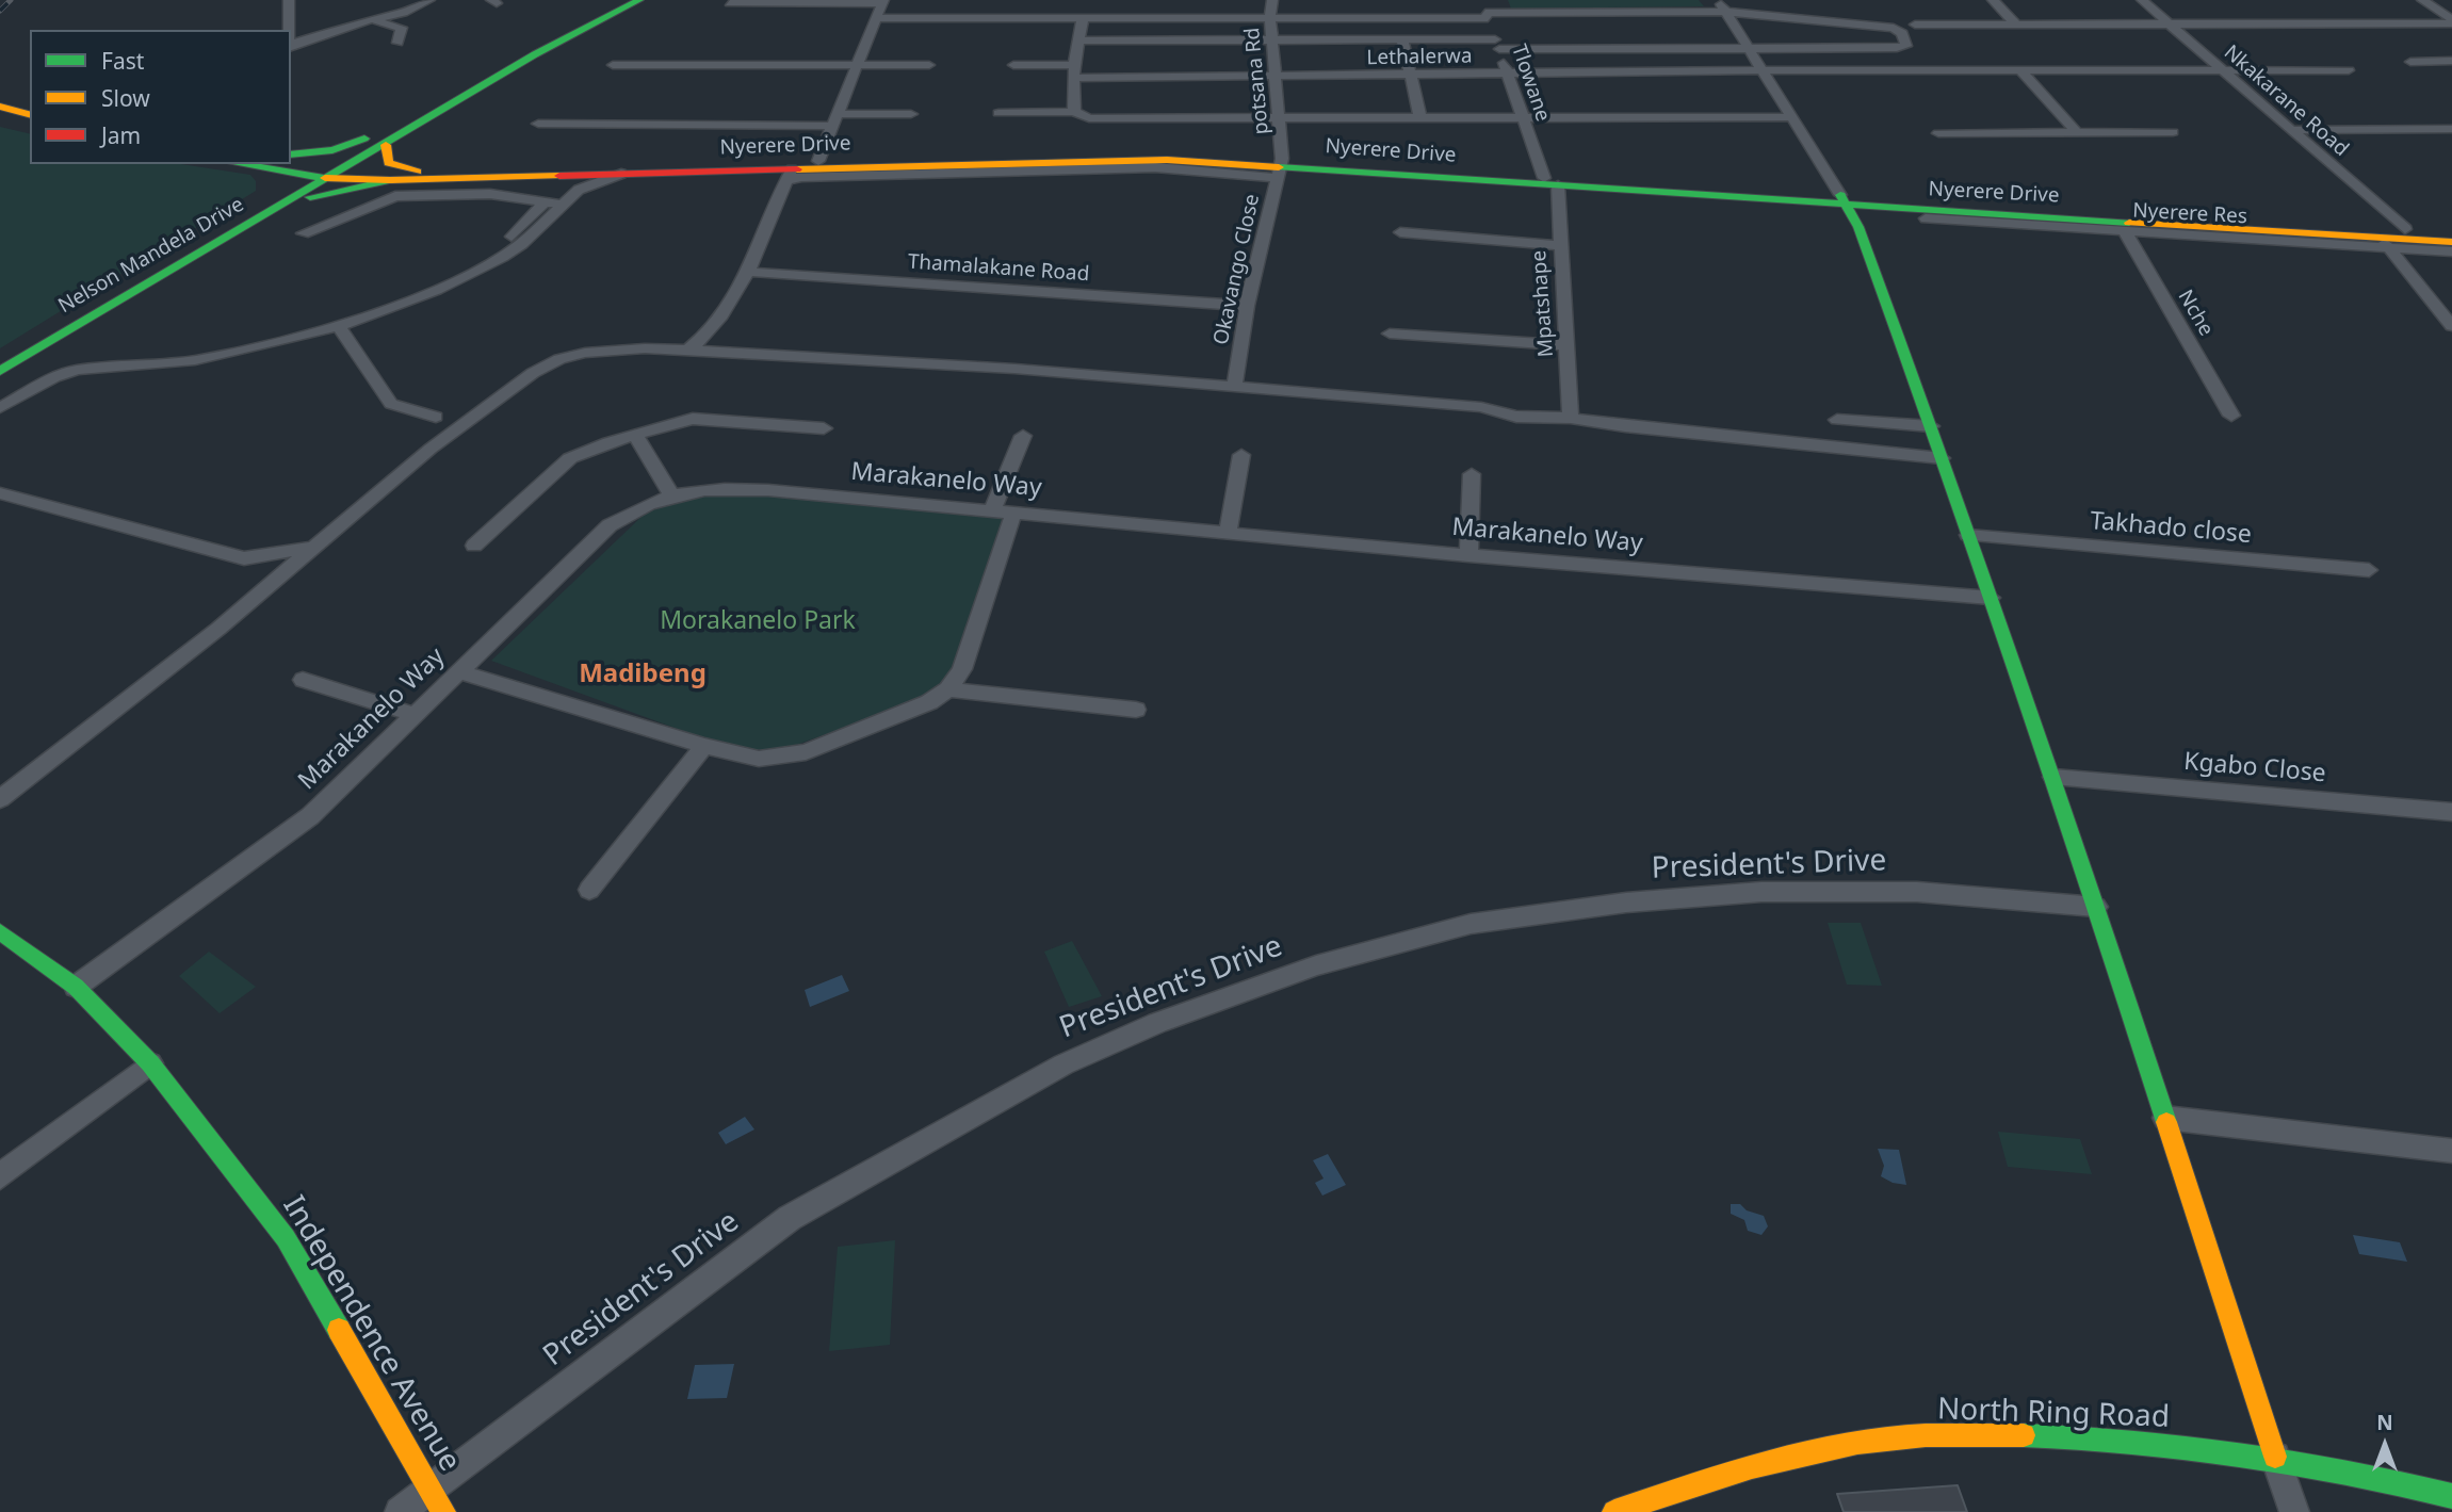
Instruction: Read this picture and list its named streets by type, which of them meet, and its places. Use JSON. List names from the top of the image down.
{
  "streets": {
    "main road": [
      "Nyerere Drive",
      "Nelson Mandela Drive",
      "Independence Avenue",
      "North Ring Road"
    ],
    "street": [
      "Lethalerwa",
      "potsana Rd",
      "Tlowane",
      "Nkakarane Road",
      "Nyerere Res",
      "Thamalakane Road",
      "Okavango Close",
      "Mpatshape",
      "Nche",
      "Marakanelo Way",
      "Takhado close",
      "Kgabo Close",
      "President's Drive"
    ]
  },
  "crossings": [
    ["Lethalerwa", "potsana Rd"],
    ["Lethalerwa", "Tlowane"],
    ["Lethalerwa", "Nkakarane Road"],
    ["potsana Rd", "Nyerere Drive"],
    ["potsana Rd", "Okavango Close"],
    ["Tlowane", "Nyerere Drive"],
    ["Tlowane", "Mpatshape"],
    ["Nkakarane Road", "Nyerere Drive"],
    ["Nyerere Drive", "Nyerere Res"],
    ["Nyerere Drive", "Nelson Mandela Drive"],
    ["Nyerere Drive", "Okavango Close"],
    ["Nyerere Drive", "Mpatshape"],
    ["Nyerere Res", "Nche"],
    ["Thamalakane Road", "Okavango Close"],
    ["Marakanelo Way", "Independence Avenue"],
    ["President's Drive", "Independence Avenue"]
  ],
  "districts": ["Madibeng"],
  "parks": ["Morakanelo Park"],
  "legend": ["Fast", "Slow", "Jam"],
  "north": "top"
}
